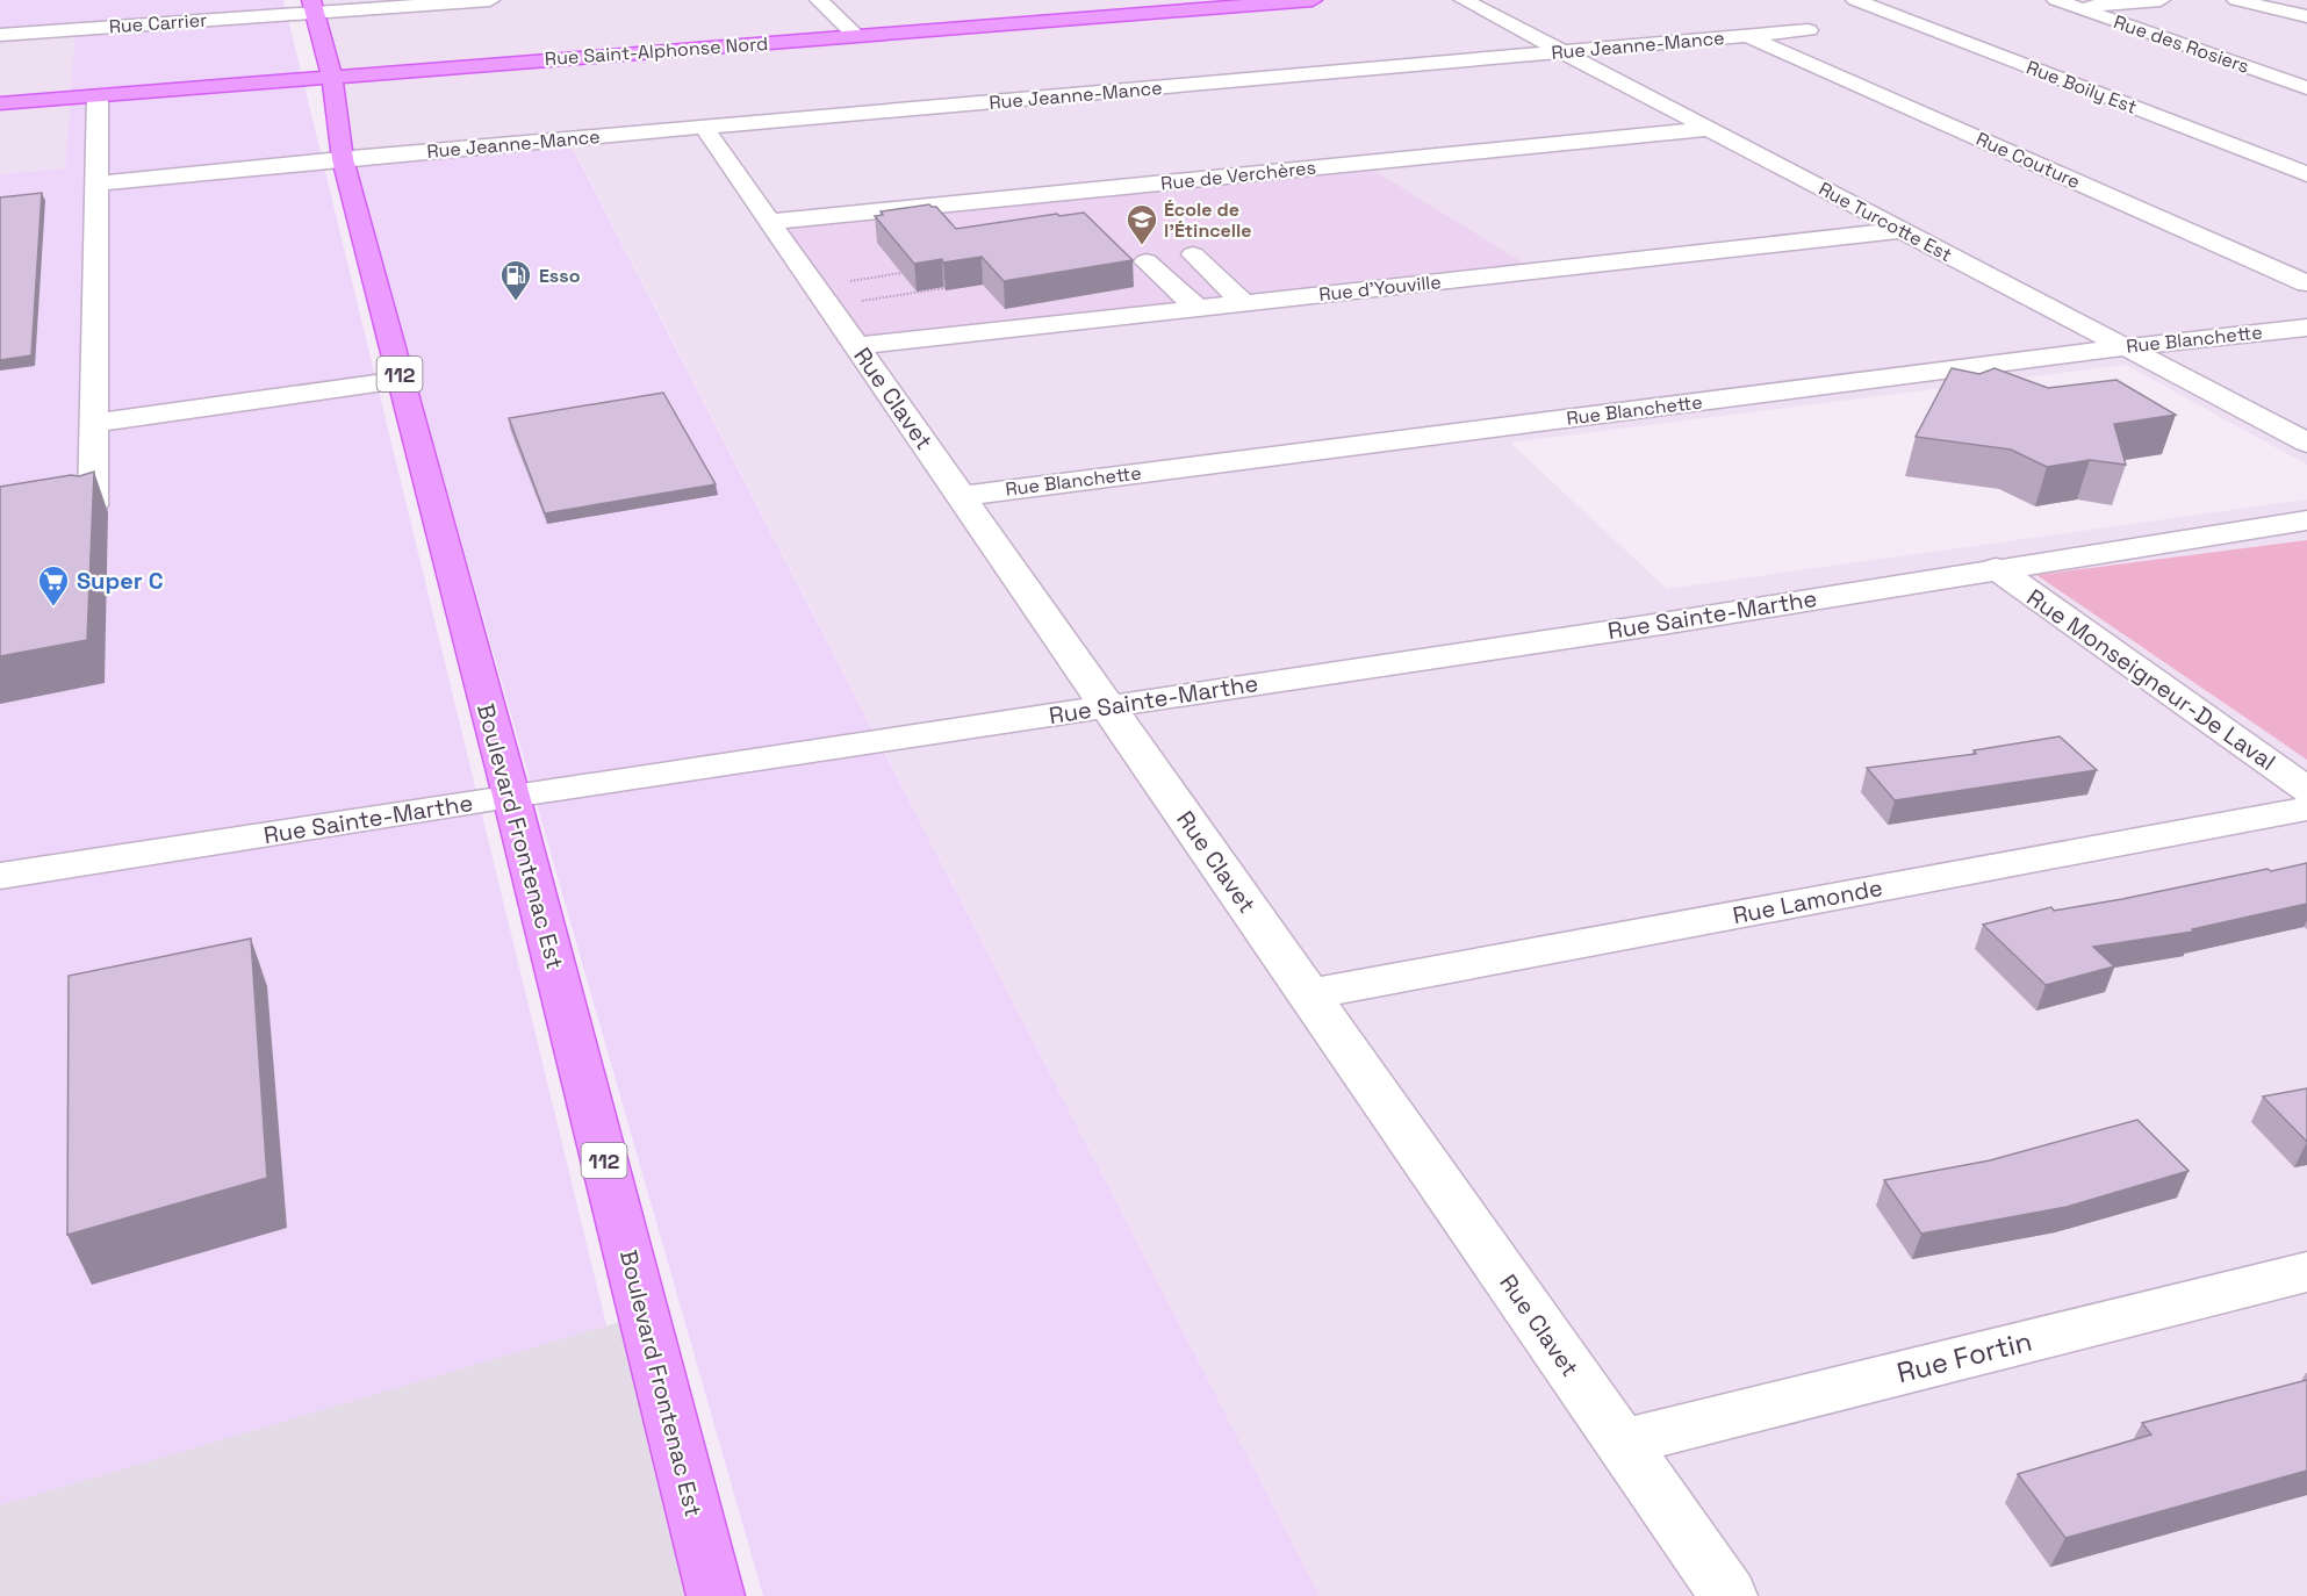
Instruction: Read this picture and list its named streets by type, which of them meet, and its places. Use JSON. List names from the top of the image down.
{
  "streets": {
    "main road": ["Rue Saint-Alphonse Nord", "112", "Boulevard Frontenac Est"],
    "street": [
      "Rue Carrier",
      "Rue des Rosiers",
      "Rue Jeanne-Mance",
      "Rue Boily Est",
      "Rue Couture",
      "Rue de Verchères",
      "Rue Turcotte Est",
      "Rue d'Youville",
      "Rue Blanchette",
      "Rue Clavet",
      "Rue Sainte-Marthe",
      "Rue Monseigneur-De Laval",
      "Rue Lamonde",
      "Rue Fortin"
    ]
  },
  "crossings": [
    ["Rue Carrier", "112"],
    ["Rue Jeanne-Mance", "Rue Couture"],
    ["Rue Jeanne-Mance", "Rue Turcotte Est"],
    ["Rue Jeanne-Mance", "Rue Clavet"],
    ["Rue Jeanne-Mance", "Boulevard Frontenac Est"],
    ["Rue Saint-Alphonse Nord", "112"],
    ["Rue Saint-Alphonse Nord", "Boulevard Frontenac Est"],
    ["Rue de Verchères", "Rue Turcotte Est"],
    ["Rue de Verchères", "Rue Clavet"],
    ["Rue Turcotte Est", "Rue d'Youville"],
    ["Rue Turcotte Est", "Rue Blanchette"],
    ["Rue d'Youville", "Rue Clavet"],
    ["Rue Blanchette", "Rue Clavet"],
    ["112", "Boulevard Frontenac Est"],
    ["Rue Clavet", "Rue Sainte-Marthe"],
    ["Rue Clavet", "Rue Lamonde"],
    ["Rue Clavet", "Rue Fortin"],
    ["Rue Sainte-Marthe", "Rue Monseigneur-De Laval"],
    ["Rue Sainte-Marthe", "Boulevard Frontenac Est"]
  ],
  "places": {
    "school or university": ["École de l'Étincelle"],
    "fuel station": ["Esso"],
    "supermarket": ["Super C"]
  }
}
